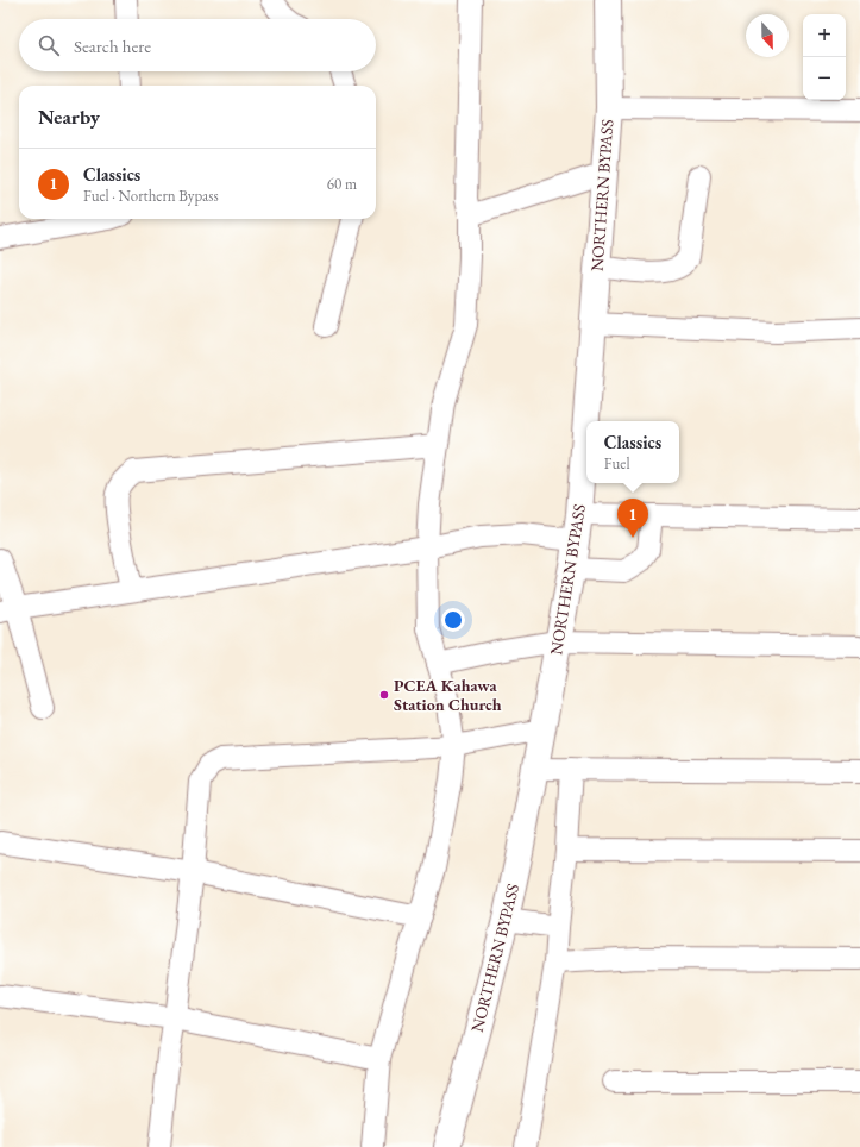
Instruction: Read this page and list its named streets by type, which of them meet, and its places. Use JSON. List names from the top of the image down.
{
  "streets": {
    "main road": ["NORTHERN BYPASS"]
  },
  "places": ["PCEA Kahawa Station Church"],
  "north": "bottom",
  "page": {
    "map_buttons": ["+", "−"],
    "search": "Search here",
    "heading": "Nearby",
    "list": [
      {
        "mark": "1",
        "name": "Classics",
        "note": "Fuel · Northern Bypass",
        "value": "60 m"
      }
    ],
    "popup": ["Classics", "Fuel"],
    "pins": "1"
  }
}
